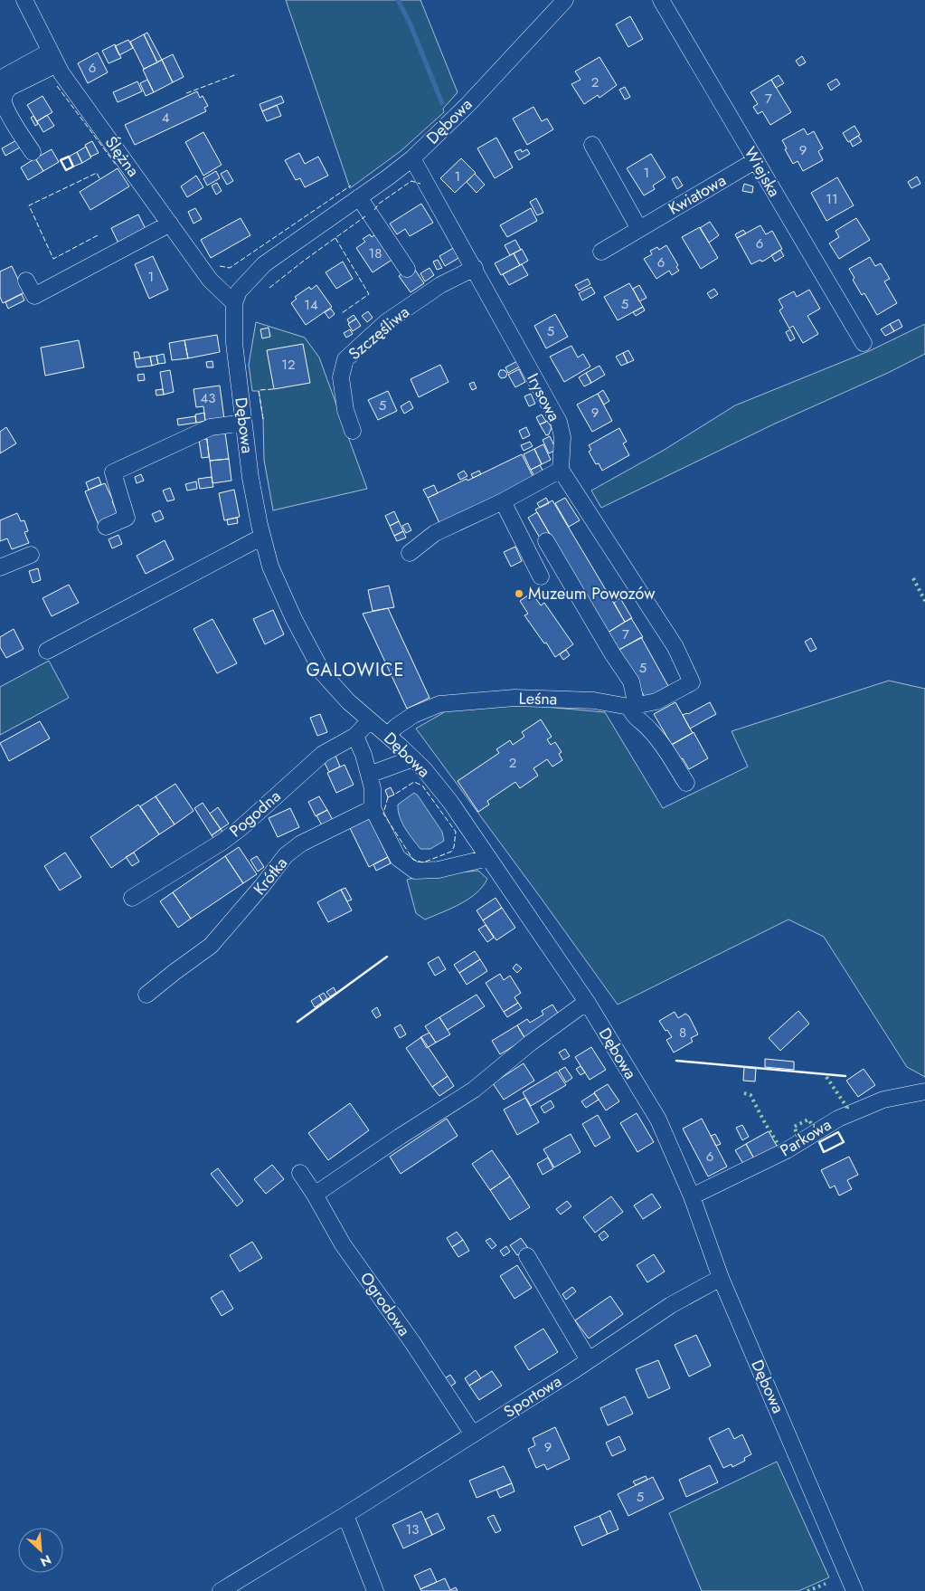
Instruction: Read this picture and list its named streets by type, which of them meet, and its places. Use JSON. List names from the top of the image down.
{
  "streets": {
    "street": [
      "Dębowa",
      "Ślężna",
      "Wiejska",
      "Kwiatowa",
      "Szczęśliwa",
      "Irysowa",
      "Leśna",
      "Pogodna",
      "Krótka",
      "Parkowa",
      "Ogrodowa",
      "Sportowa"
    ]
  },
  "crossings": [
    ["Dębowa", "Ślężna"],
    ["Dębowa", "Irysowa"],
    ["Dębowa", "Leśna"],
    ["Dębowa", "Pogodna"],
    ["Dębowa", "Parkowa"],
    ["Dębowa", "Sportowa"],
    ["Wiejska", "Kwiatowa"],
    ["Szczęśliwa", "Irysowa"],
    ["Irysowa", "Leśna"],
    ["Ogrodowa", "Sportowa"]
  ],
  "districts": ["GALOWICE"],
  "places": ["Muzeum Powozów"],
  "house_numbers": [
    "6",
    "2",
    "7",
    "4",
    "9",
    "1",
    "1",
    "11",
    "6",
    "18",
    "6",
    "1",
    "5",
    "14",
    "5",
    "12",
    "43",
    "5",
    "9",
    "7",
    "5",
    "2",
    "8",
    "6",
    "9",
    "5",
    "13"
  ],
  "north": "bottom right"
}
